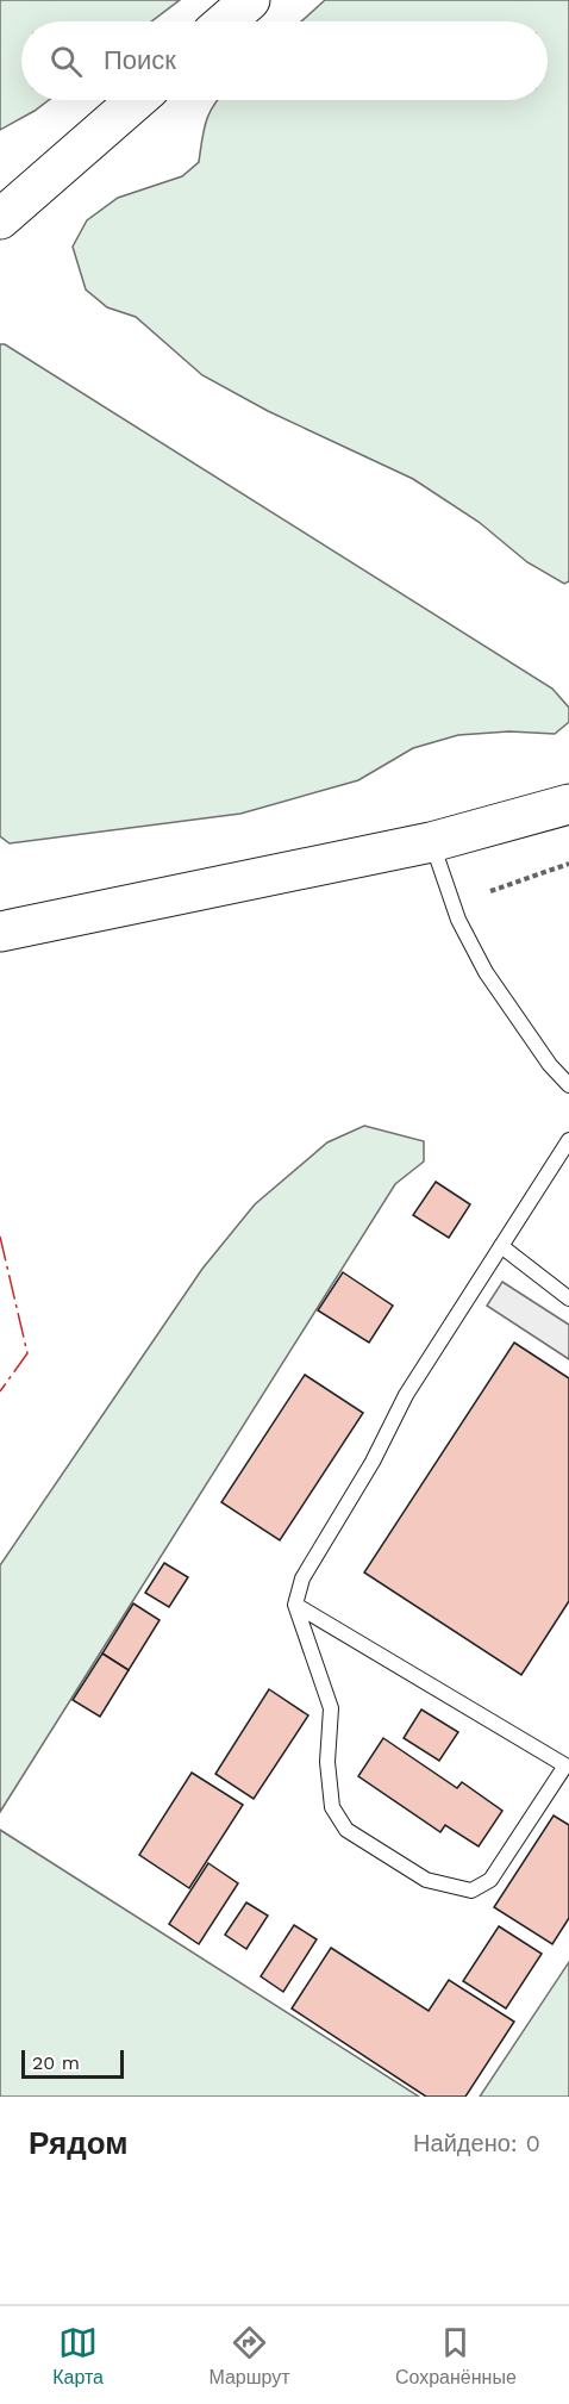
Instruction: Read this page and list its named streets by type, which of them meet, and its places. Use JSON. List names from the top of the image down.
{
  "scale_bar": "20 m",
  "page": {
    "search": "Поиск",
    "scale": "20 m",
    "heading": ["Рядом", "Найдено: 0"],
    "nav": ["Карта", "Маршрут", "Сохранённые"]
  }
}
